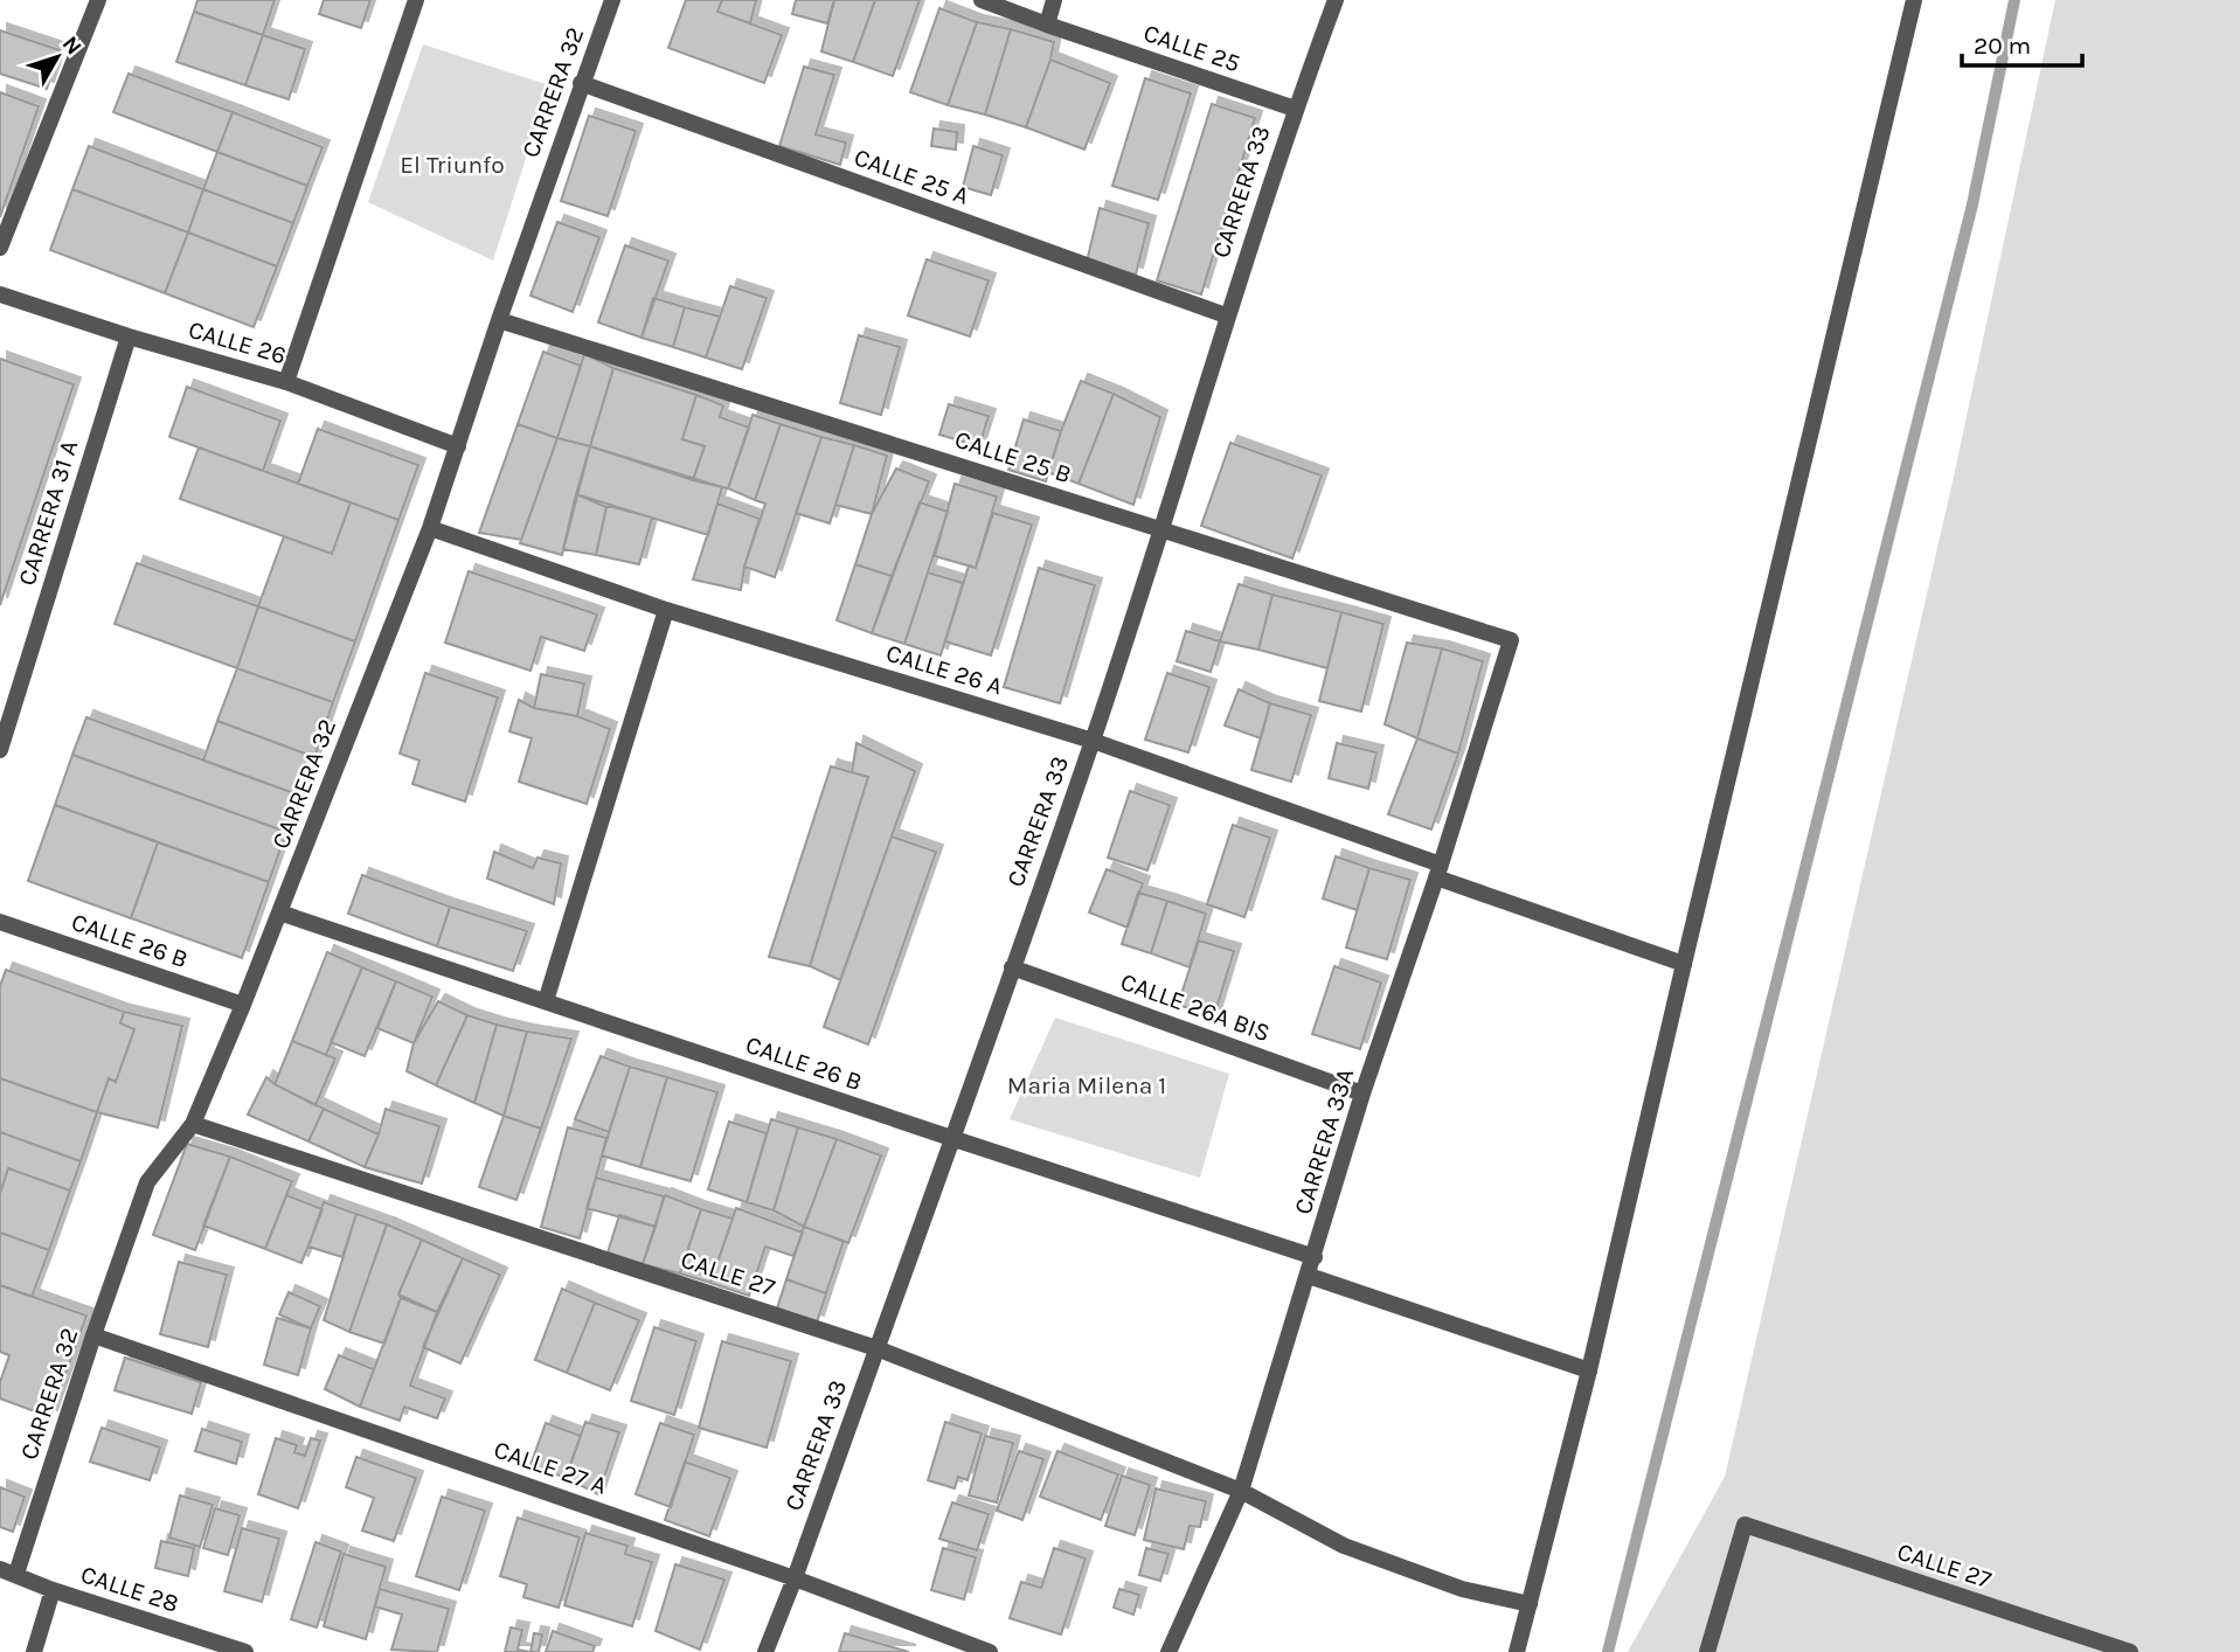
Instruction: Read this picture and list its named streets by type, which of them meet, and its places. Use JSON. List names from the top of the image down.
{
  "streets": {
    "street": [
      "CALLE 25",
      "CARRERA 32",
      "CALLE 25 A",
      "CARRERA 33",
      "CALLE 26",
      "CALLE 25 B",
      "CARRERA 31 A",
      "CALLE 26 A",
      "CALLE 26 B",
      "CALLE 26A BIS",
      "CARRERA 33A",
      "CALLE 27",
      "CALLE 27 A",
      "CALLE 28"
    ]
  },
  "crossings": [
    ["CALLE 25", "CARRERA 33"],
    ["CARRERA 32", "CALLE 25 A"],
    ["CARRERA 32", "CALLE 26"],
    ["CARRERA 32", "CALLE 25 B"],
    ["CARRERA 32", "CALLE 26 A"],
    ["CARRERA 32", "CALLE 26 B"],
    ["CARRERA 32", "CALLE 27"],
    ["CARRERA 32", "CALLE 27 A"],
    ["CARRERA 32", "CALLE 28"],
    ["CALLE 25 A", "CARRERA 33"],
    ["CARRERA 33", "CALLE 25 B"],
    ["CARRERA 33", "CALLE 26 A"],
    ["CARRERA 33", "CALLE 26 B"],
    ["CARRERA 33", "CALLE 26A BIS"],
    ["CARRERA 33", "CALLE 27"],
    ["CARRERA 33", "CALLE 27 A"],
    ["CALLE 26", "CARRERA 31 A"],
    ["CALLE 25 B", "CARRERA 33A"],
    ["CALLE 26 A", "CARRERA 33A"],
    ["CALLE 26 B", "CARRERA 33A"],
    ["CALLE 26A BIS", "CARRERA 33A"],
    ["CARRERA 33A", "CALLE 27"]
  ],
  "parks": ["El Triunfo", "Maria Milena 1"],
  "scale_bar": "20 m",
  "north": "top right"
}
